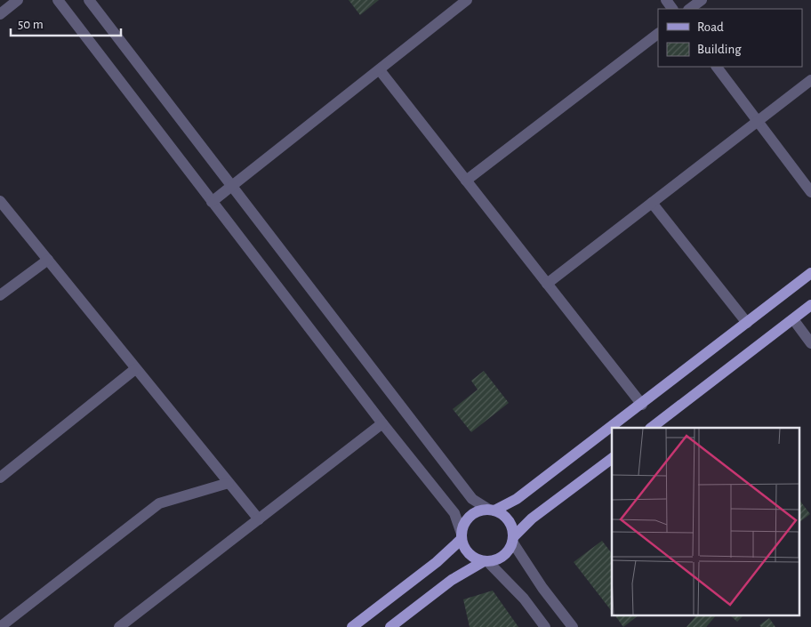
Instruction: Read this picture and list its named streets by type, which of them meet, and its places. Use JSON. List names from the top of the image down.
{
  "legend": ["Road", "Building"],
  "scale_bar": "50 m"
}
